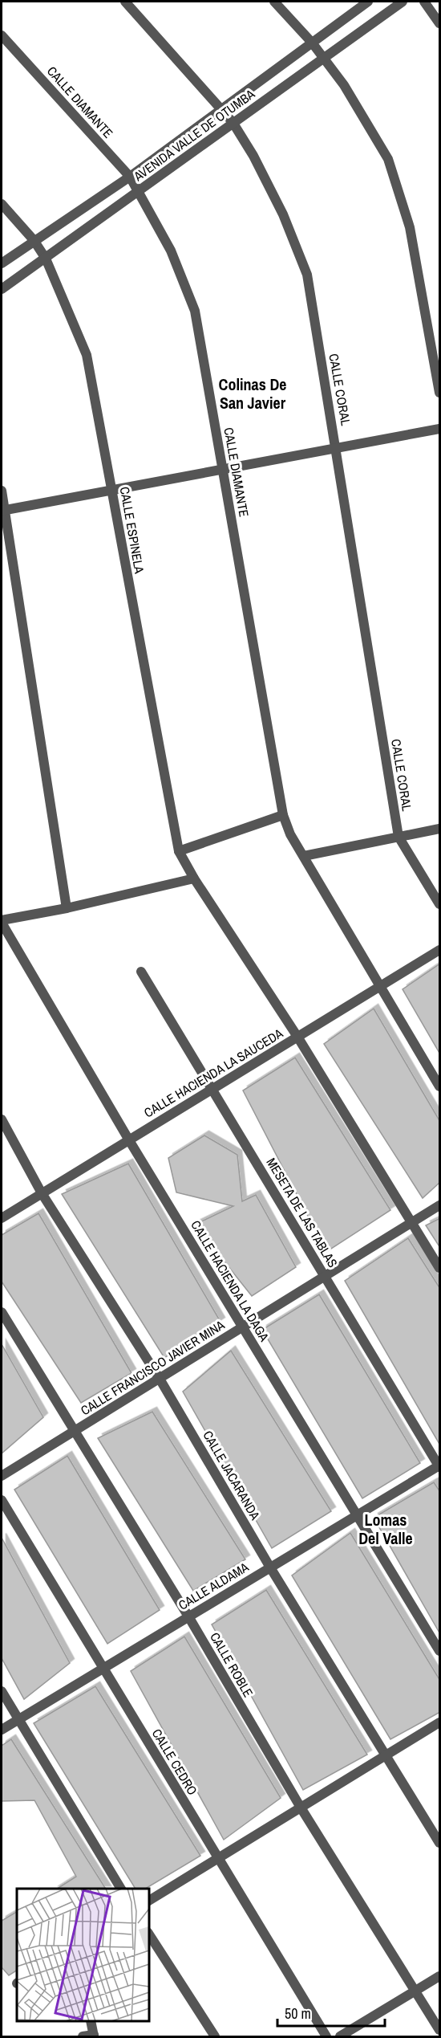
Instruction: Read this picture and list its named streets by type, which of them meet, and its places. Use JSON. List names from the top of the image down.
{
  "streets": {
    "street": [
      "CALLE DIAMANTE",
      "AVENIDA VALLE DE OTUMBA",
      "CALLE CORAL",
      "CALLE ESPINELA",
      "CALLE HACIENDA LA SAUCEDA",
      "MESETA DE LAS TABLAS",
      "CALLE HACIENDA LA DAGA",
      "CALLE FRANCISCO JAVIER MINA",
      "CALLE JACARANDA",
      "CALLE ALDAMA",
      "CALLE ROBLE",
      "CALLE CEDRO"
    ]
  },
  "crossings": [
    ["CALLE DIAMANTE", "AVENIDA VALLE DE OTUMBA"],
    ["CALLE DIAMANTE", "CALLE HACIENDA LA SAUCEDA"],
    ["AVENIDA VALLE DE OTUMBA", "CALLE CORAL"],
    ["AVENIDA VALLE DE OTUMBA", "CALLE ESPINELA"],
    ["CALLE ESPINELA", "CALLE HACIENDA LA SAUCEDA"],
    ["CALLE ESPINELA", "CALLE FRANCISCO JAVIER MINA"],
    ["CALLE HACIENDA LA SAUCEDA", "MESETA DE LAS TABLAS"],
    ["CALLE HACIENDA LA SAUCEDA", "CALLE HACIENDA LA DAGA"],
    ["CALLE HACIENDA LA SAUCEDA", "CALLE JACARANDA"],
    ["MESETA DE LAS TABLAS", "CALLE FRANCISCO JAVIER MINA"],
    ["MESETA DE LAS TABLAS", "CALLE ALDAMA"],
    ["CALLE HACIENDA LA DAGA", "CALLE FRANCISCO JAVIER MINA"],
    ["CALLE HACIENDA LA DAGA", "CALLE ALDAMA"],
    ["CALLE FRANCISCO JAVIER MINA", "CALLE JACARANDA"],
    ["CALLE FRANCISCO JAVIER MINA", "CALLE ROBLE"],
    ["CALLE JACARANDA", "CALLE ALDAMA"],
    ["CALLE ALDAMA", "CALLE ROBLE"],
    ["CALLE ALDAMA", "CALLE CEDRO"]
  ],
  "districts": ["Colinas De San Javier", "Lomas Del Valle"],
  "scale_bar": "50 m"
}
